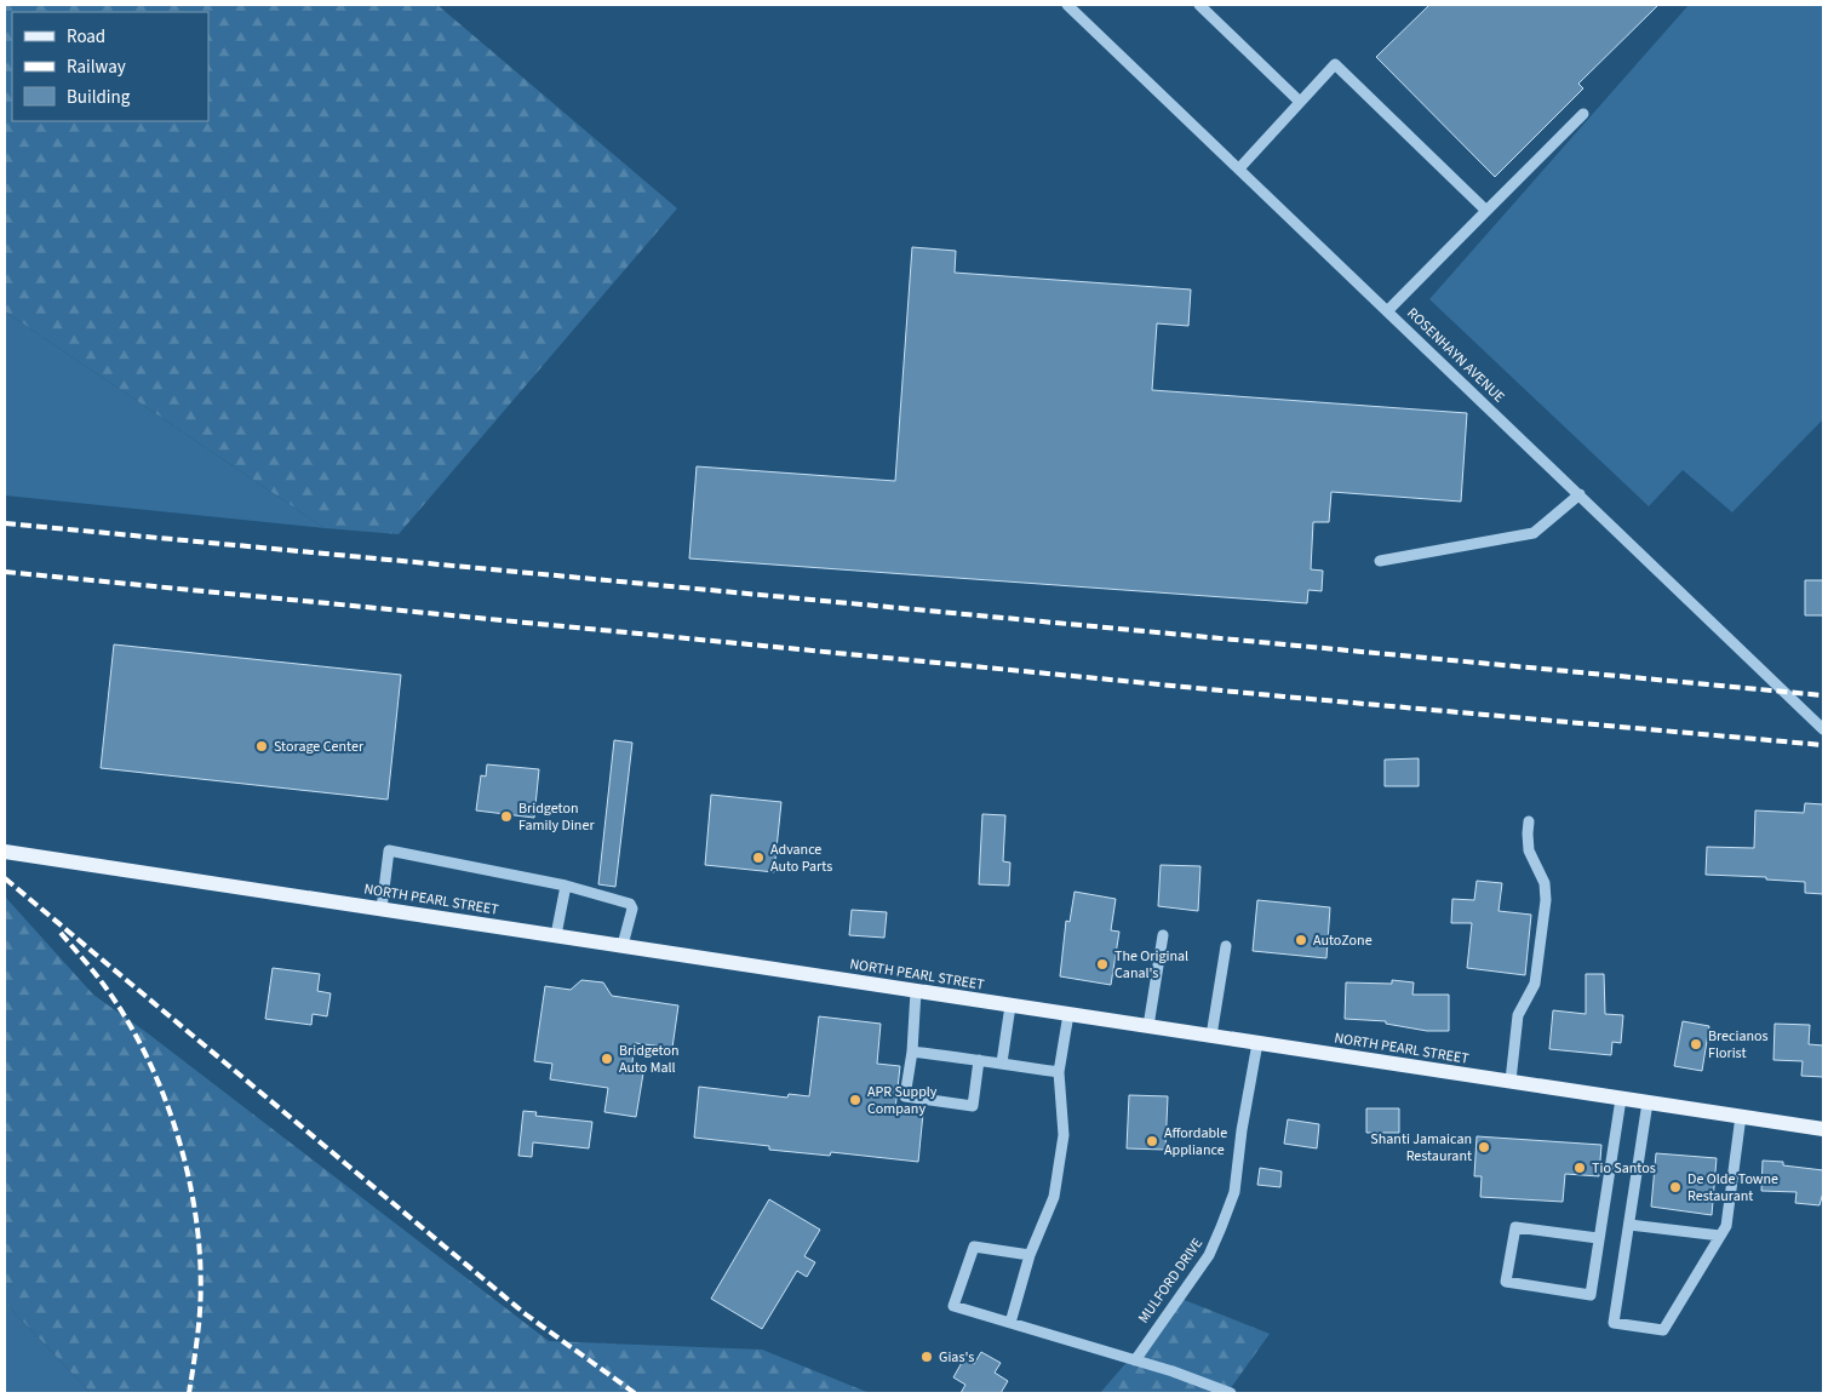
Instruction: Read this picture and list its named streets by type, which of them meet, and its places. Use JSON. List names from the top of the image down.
{
  "streets": {
    "main road": ["NORTH PEARL STREET"],
    "street": ["ROSENHAYN AVENUE", "MULFORD DRIVE"]
  },
  "crossings": [
    ["NORTH PEARL STREET", "MULFORD DRIVE"]
  ],
  "places": [
    "Storage Center",
    "Bridgeton Family Diner",
    "Advance Auto Parts",
    "AutoZone",
    "The Original Canal's",
    "Brecianos Florist",
    "Bridgeton Auto Mall",
    "APR Supply Company",
    "Affordable Appliance",
    "Shanti Jamaican Restaurant",
    "Tio Santos",
    "De Olde Towne Restaurant",
    "Gias's"
  ],
  "legend": ["Road", "Railway", "Building"]
}
